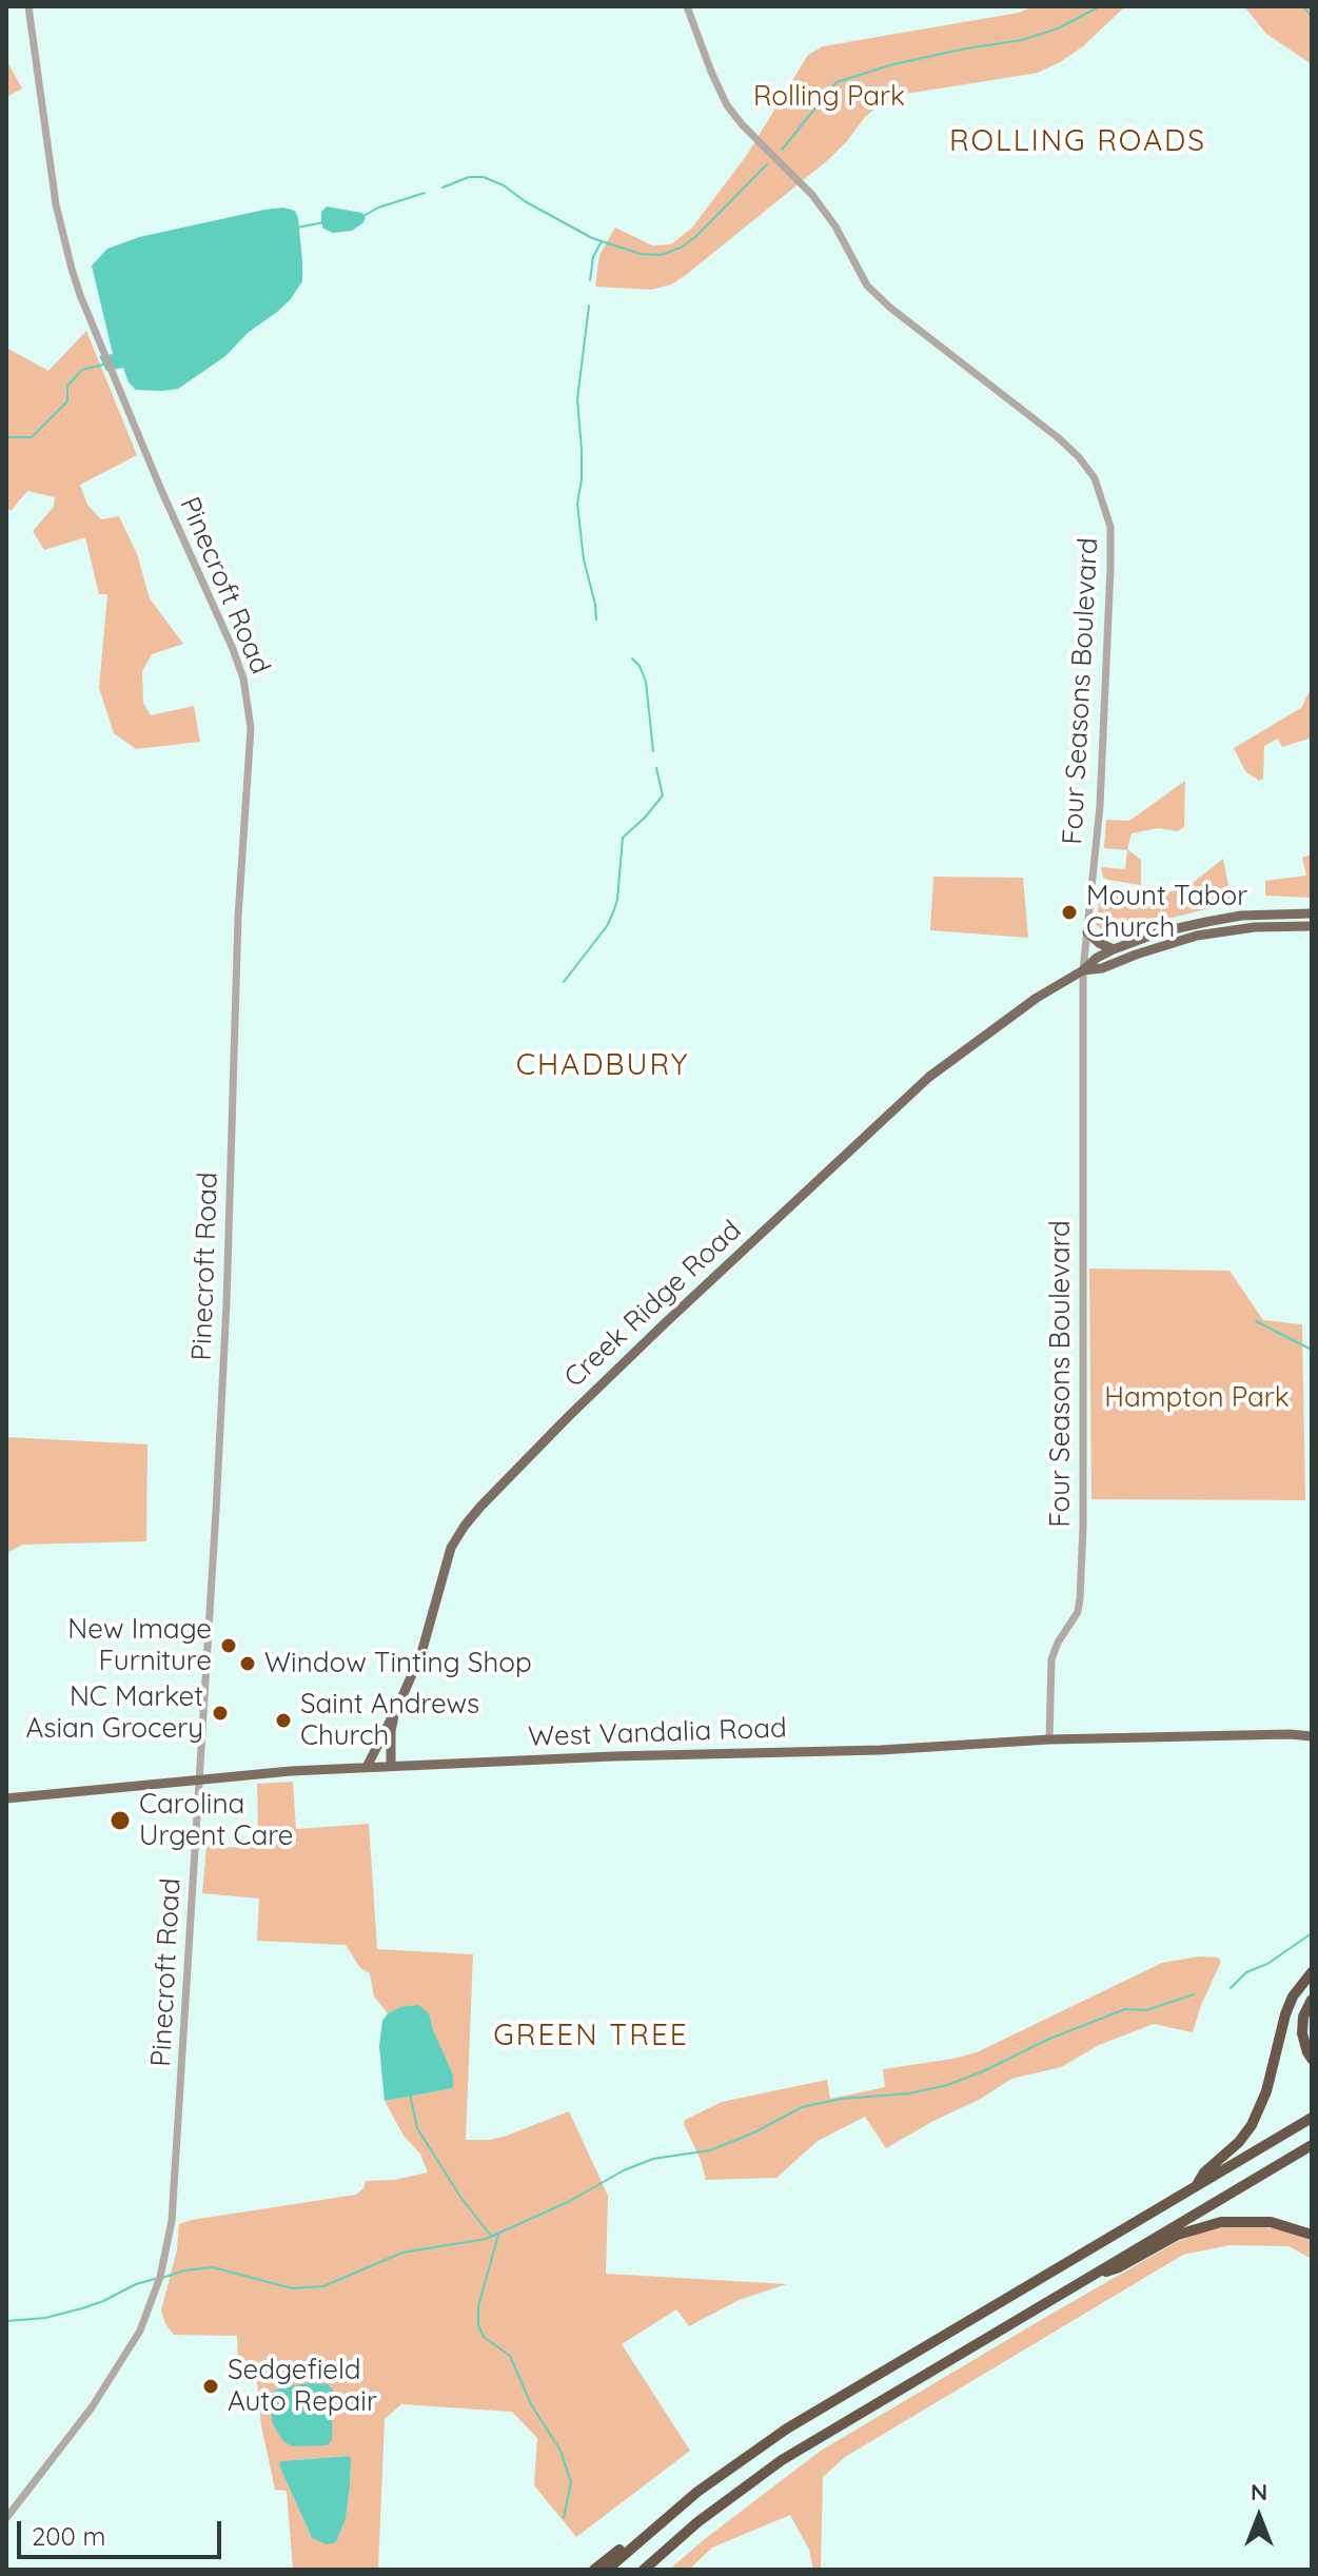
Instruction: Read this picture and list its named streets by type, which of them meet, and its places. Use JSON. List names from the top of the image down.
{
  "streets": {
    "main road": ["Creek Ridge Road", "West Vandalia Road"],
    "street": ["Pinecroft Road", "Four Seasons Boulevard"]
  },
  "crossings": [
    ["Pinecroft Road", "West Vandalia Road"],
    ["Four Seasons Boulevard", "Creek Ridge Road"],
    ["Four Seasons Boulevard", "West Vandalia Road"],
    ["Creek Ridge Road", "West Vandalia Road"]
  ],
  "districts": ["ROLLING ROADS", "CHADBURY", "GREEN TREE"],
  "parks": ["Rolling Park", "Hampton Park"],
  "places": [
    "Mount Tabor Church",
    "New Image Furniture",
    "Window Tinting Shop",
    "NC Market Asian Grocery",
    "Saint Andrews Church",
    "Carolina Urgent Care",
    "Sedgefield Auto Repair"
  ],
  "scale_bar": "200 m",
  "north": "top"
}
